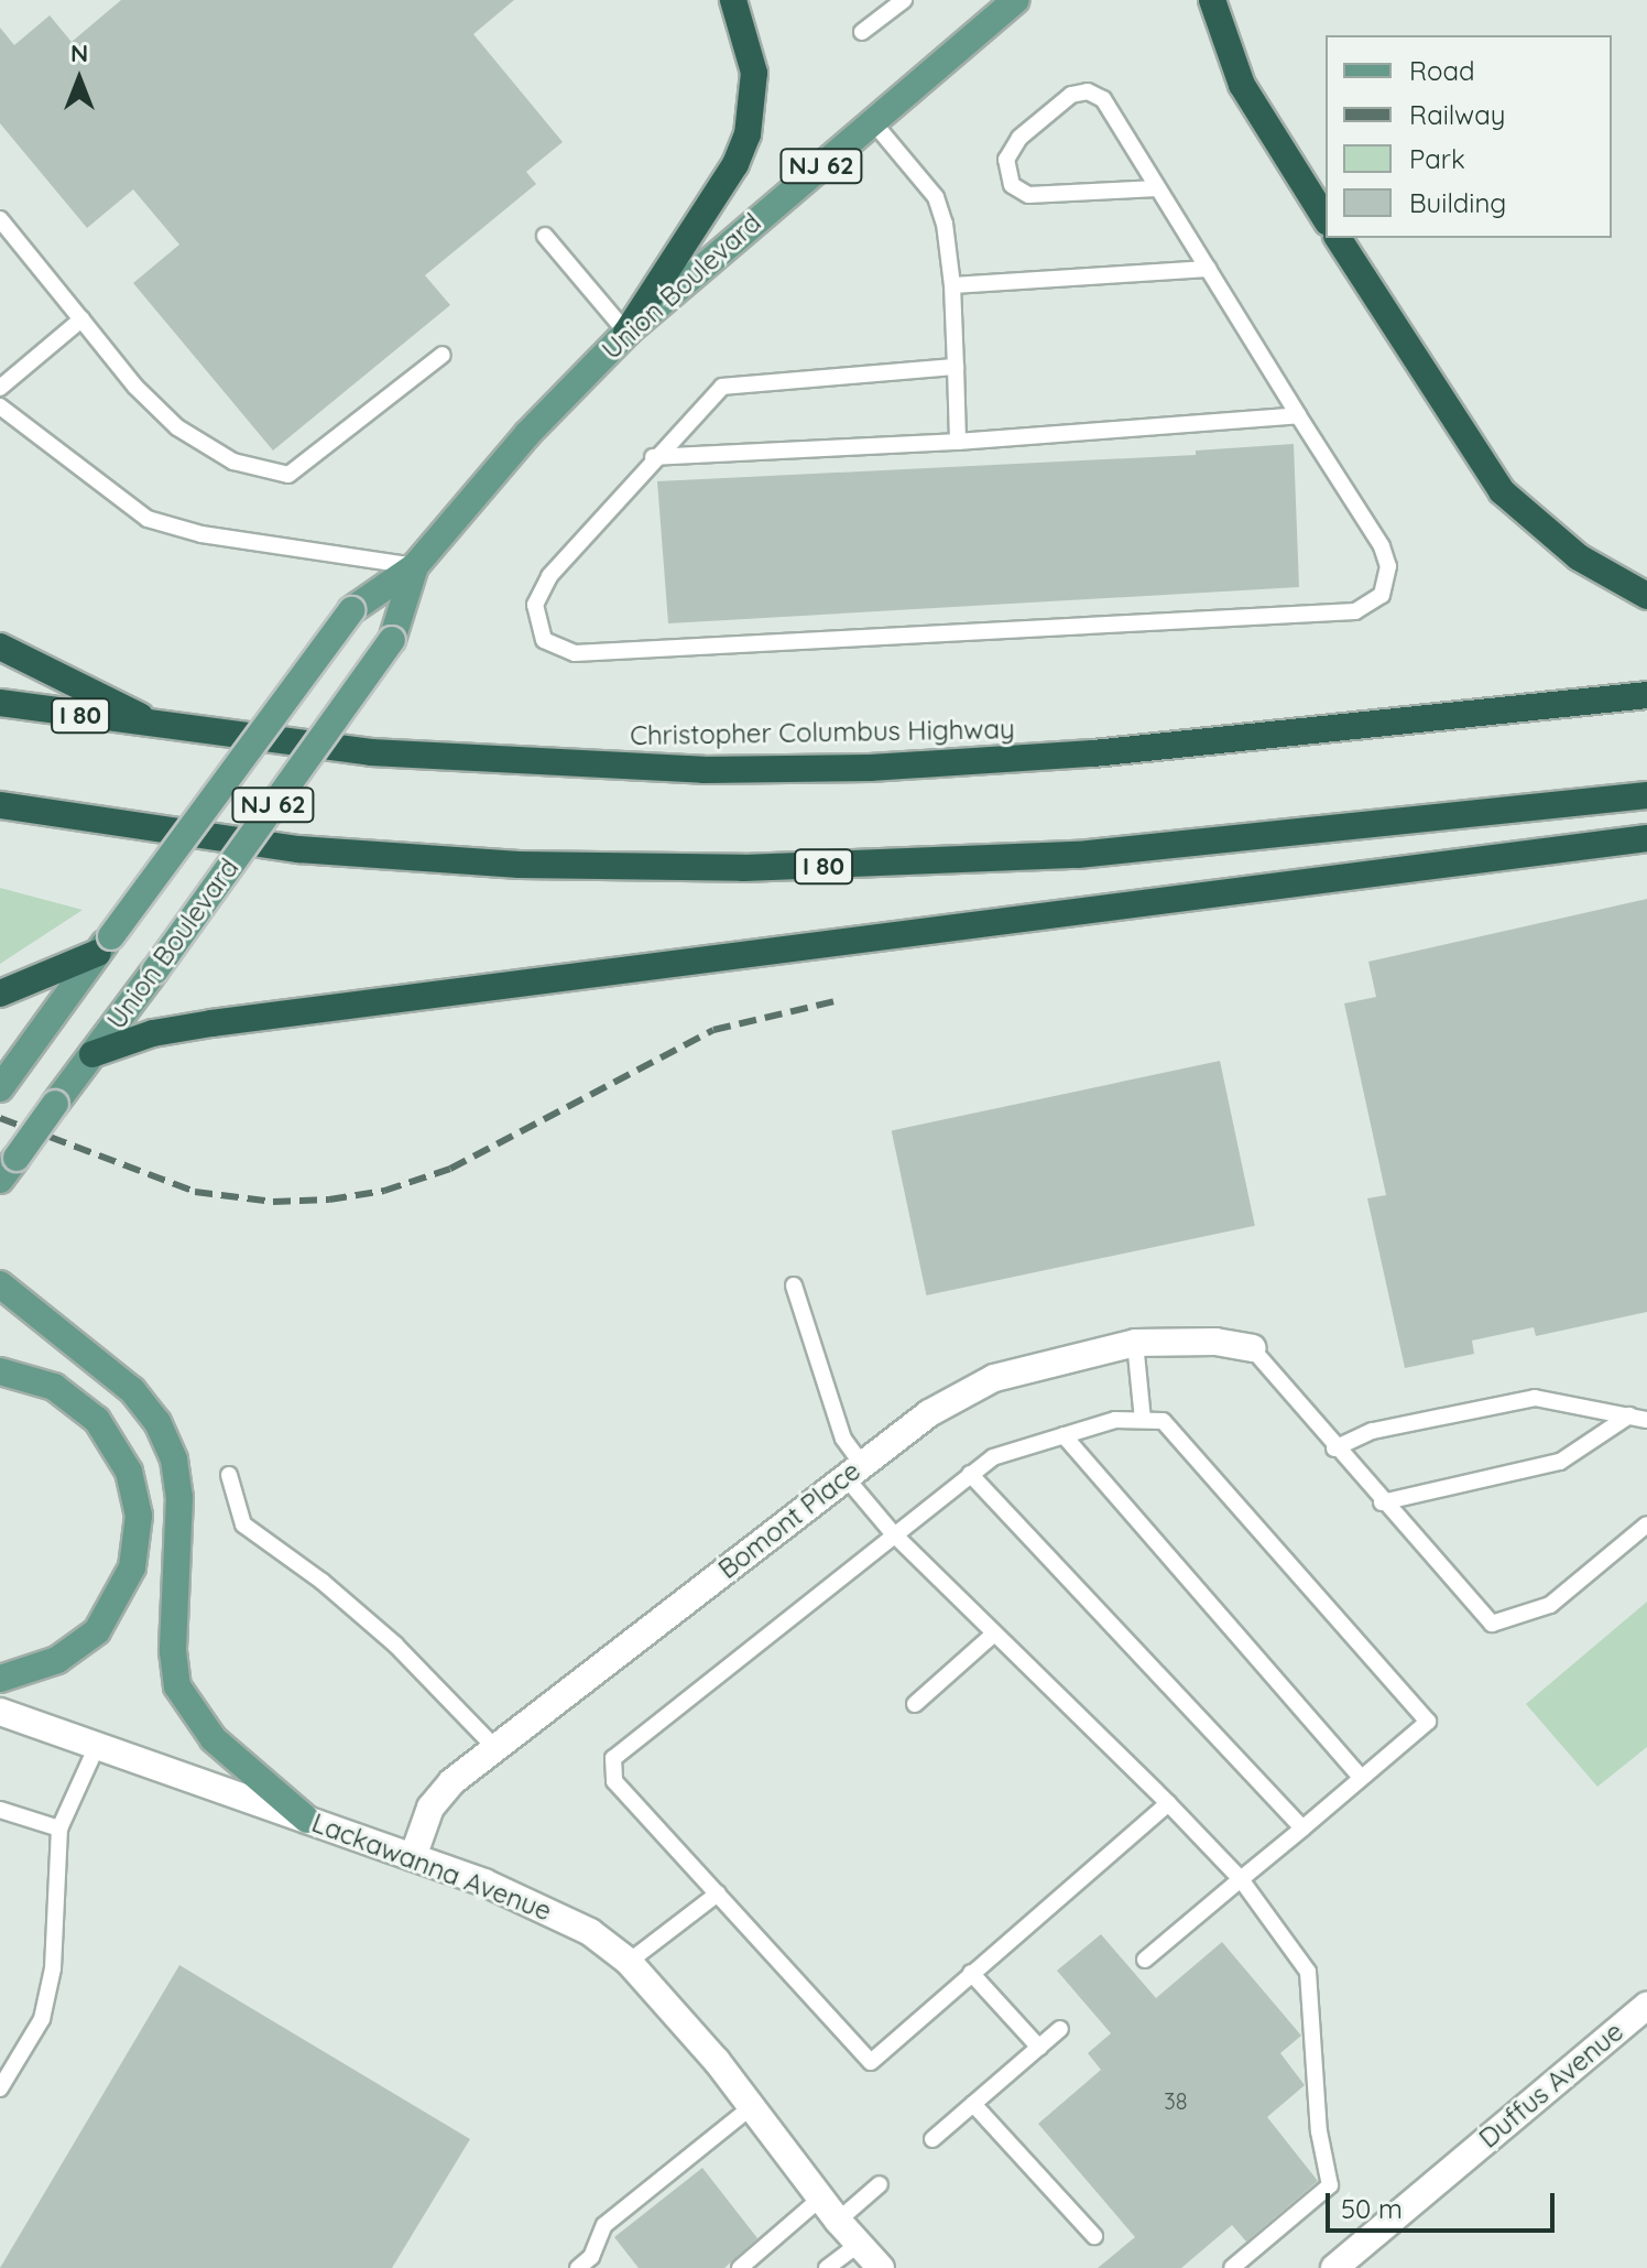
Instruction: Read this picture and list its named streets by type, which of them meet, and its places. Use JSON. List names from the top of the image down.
{
  "streets": {
    "highway": ["I 80", "Christopher Columbus Highway"],
    "main road": ["NJ 62", "Union Boulevard"],
    "street": ["Bomont Place", "Lackawanna Avenue", "Duffus Avenue"]
  },
  "crossings": [
    ["Bomont Place", "Lackawanna Avenue"]
  ],
  "house_numbers": ["38"],
  "legend": [
    "Road",
    "Railway",
    "Park",
    "Building"
  ],
  "scale_bar": "50 m",
  "north": "top"
}
